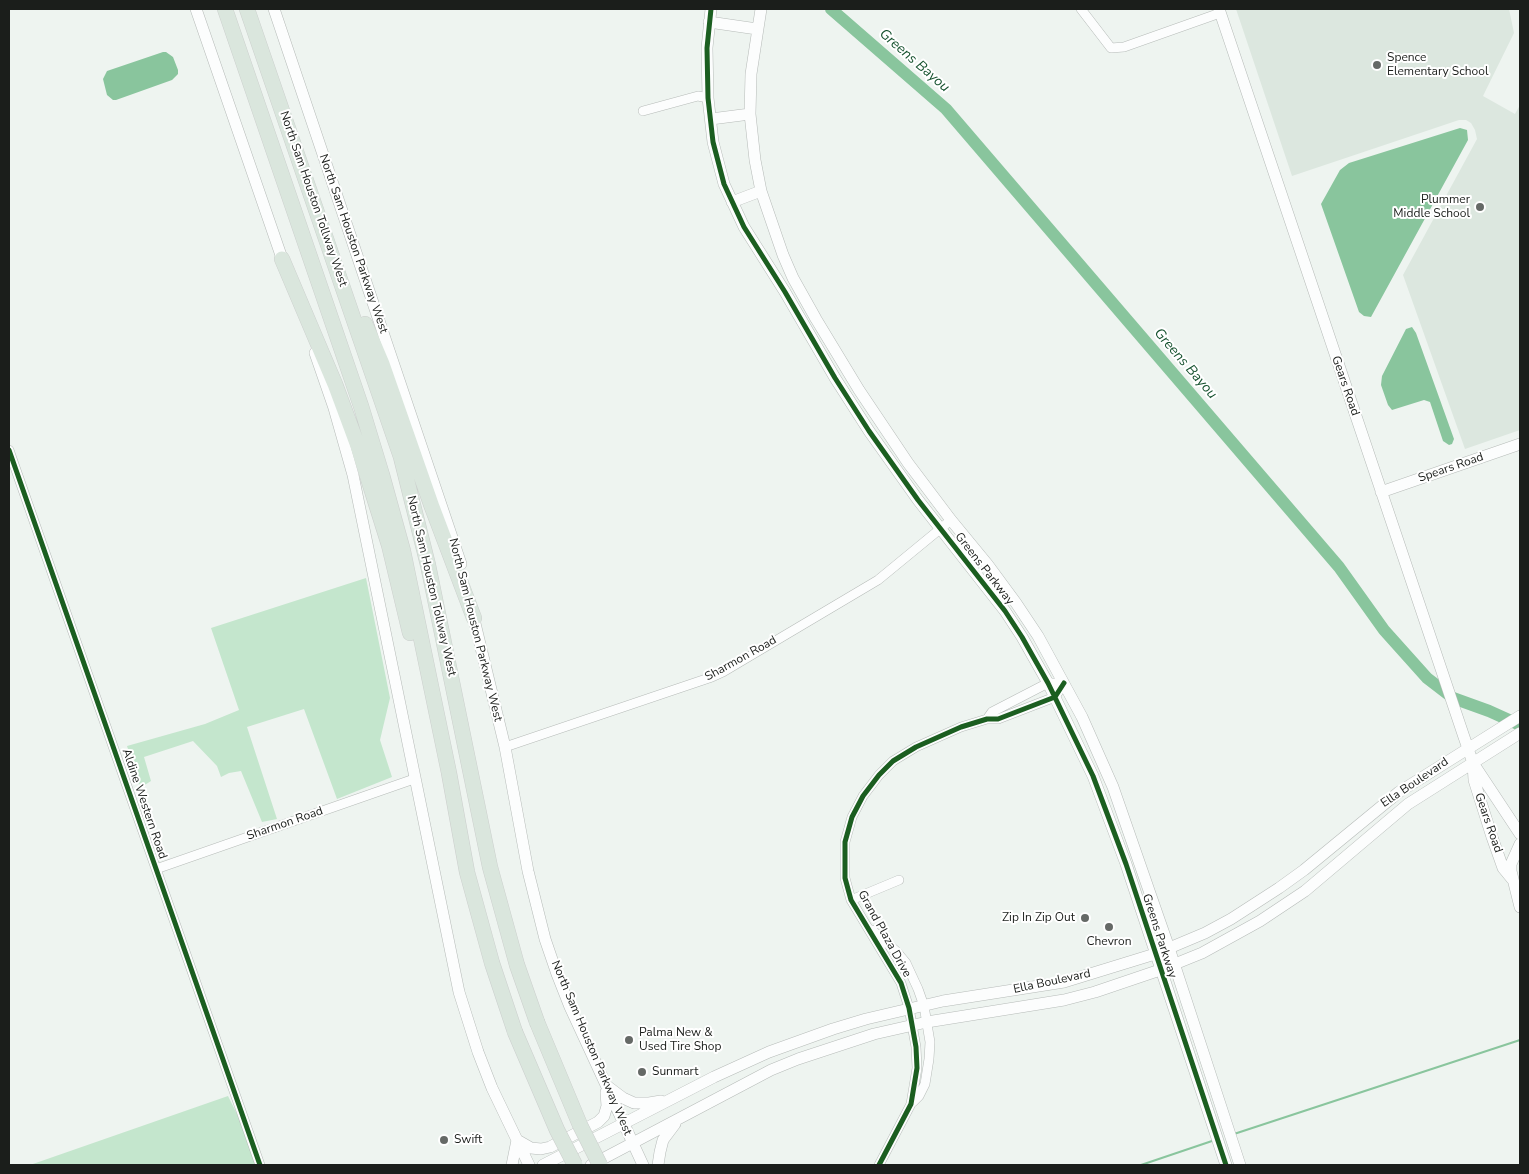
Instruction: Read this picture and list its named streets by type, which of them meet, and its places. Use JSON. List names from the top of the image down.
{
  "streets": {
    "highway": ["North Sam Houston Tollway West"],
    "main road": [
      "North Sam Houston Parkway West",
      "Gears Road",
      "Spears Road",
      "Greens Parkway",
      "Ella Boulevard"
    ],
    "street": ["Sharmon Road", "Aldine Western Road", "Grand Plaza Drive"]
  },
  "crossings": [
    ["North Sam Houston Parkway West", "Sharmon Road"],
    ["North Sam Houston Parkway West", "Ella Boulevard"],
    ["Gears Road", "Spears Road"],
    ["Gears Road", "Ella Boulevard"],
    ["Greens Parkway", "Sharmon Road"],
    ["Greens Parkway", "Ella Boulevard"],
    ["Greens Parkway", "Grand Plaza Drive"],
    ["Sharmon Road", "Aldine Western Road"],
    ["Ella Boulevard", "Grand Plaza Drive"]
  ],
  "water": ["Greens Bayou"],
  "places": [
    "Spence Elementary School",
    "Plummer Middle School",
    "Zip In Zip Out",
    "Chevron",
    "Palma New & Used Tire Shop",
    "Sunmart",
    "Swift"
  ]
}
